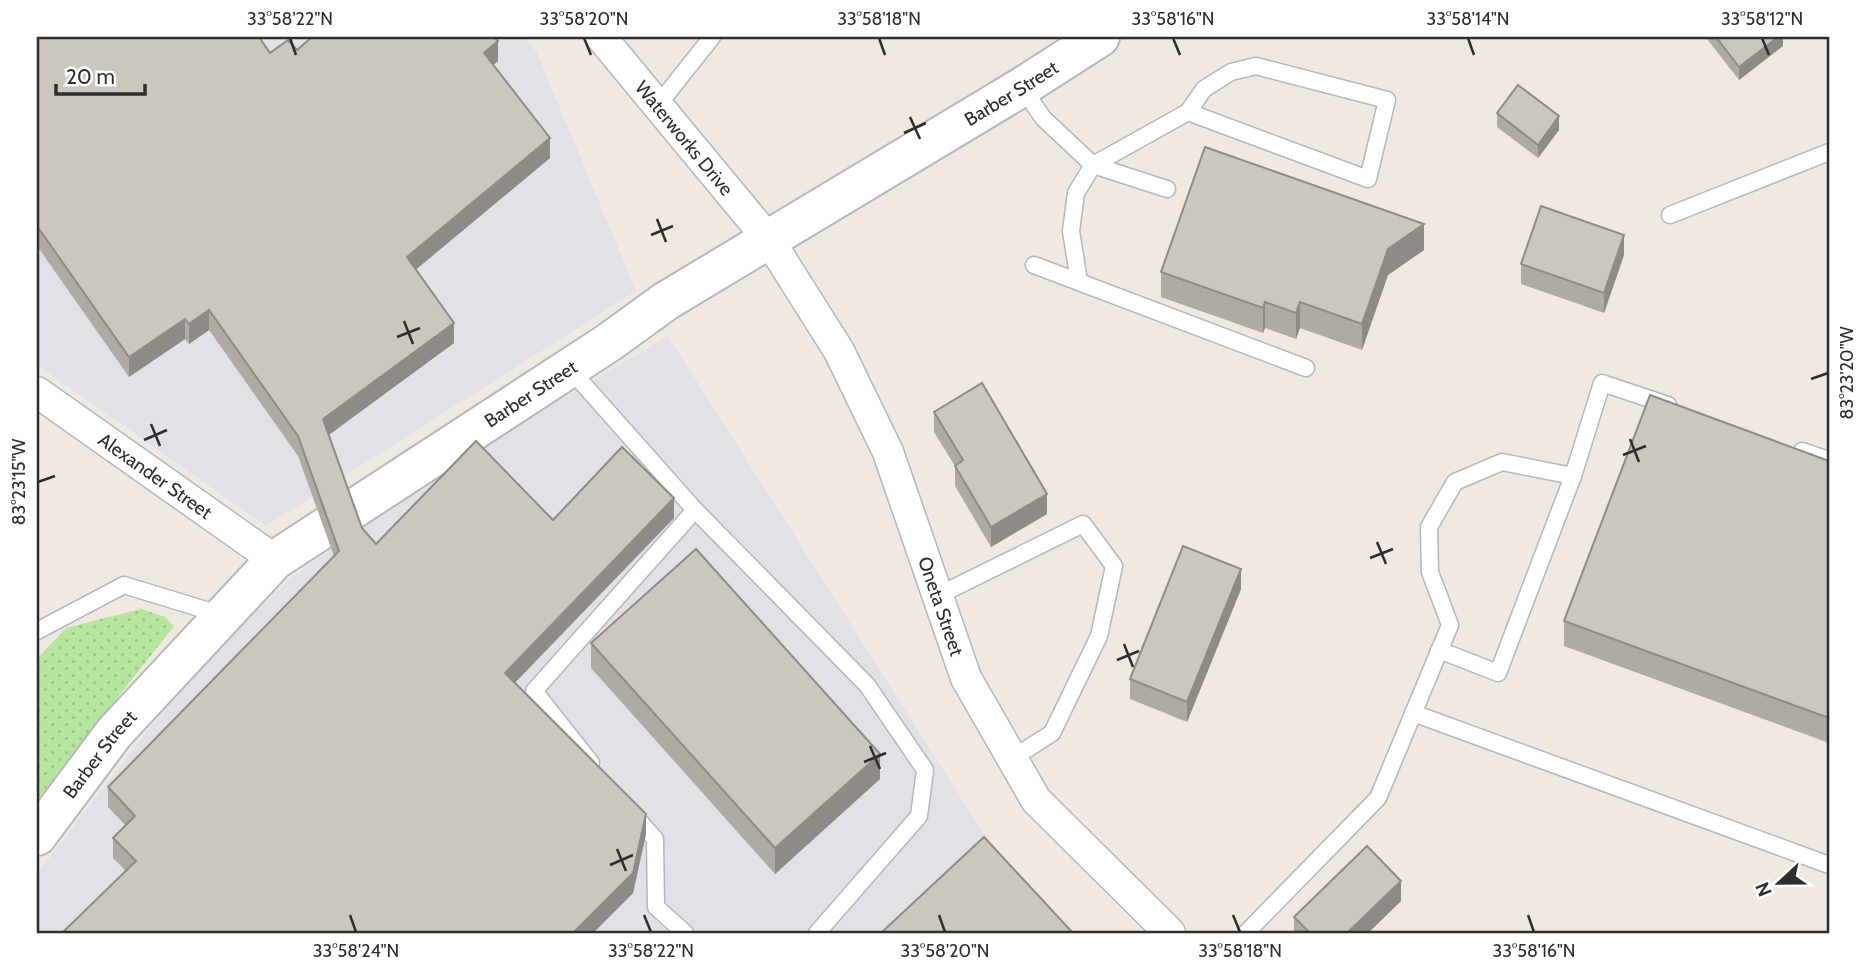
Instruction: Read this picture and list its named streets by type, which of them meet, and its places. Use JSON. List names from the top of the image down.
{
  "streets": {
    "street": [
      "Barber Street",
      "Waterworks Drive",
      "Alexander Street",
      "Oneta Street"
    ]
  },
  "crossings": [
    ["Barber Street", "Waterworks Drive"],
    ["Barber Street", "Alexander Street"],
    ["Barber Street", "Oneta Street"],
    ["Waterworks Drive", "Oneta Street"]
  ],
  "scale_bar": "20 m",
  "north": "left",
  "coordinates": [
    "33°58'22\"N",
    "33°58'20\"N",
    "33°58'18\"N",
    "33°58'16\"N",
    "33°58'14\"N",
    "33°58'12\"N",
    "83°23'20\"W",
    "83°23'15\"W",
    "33°58'24\"N"
  ]
}
